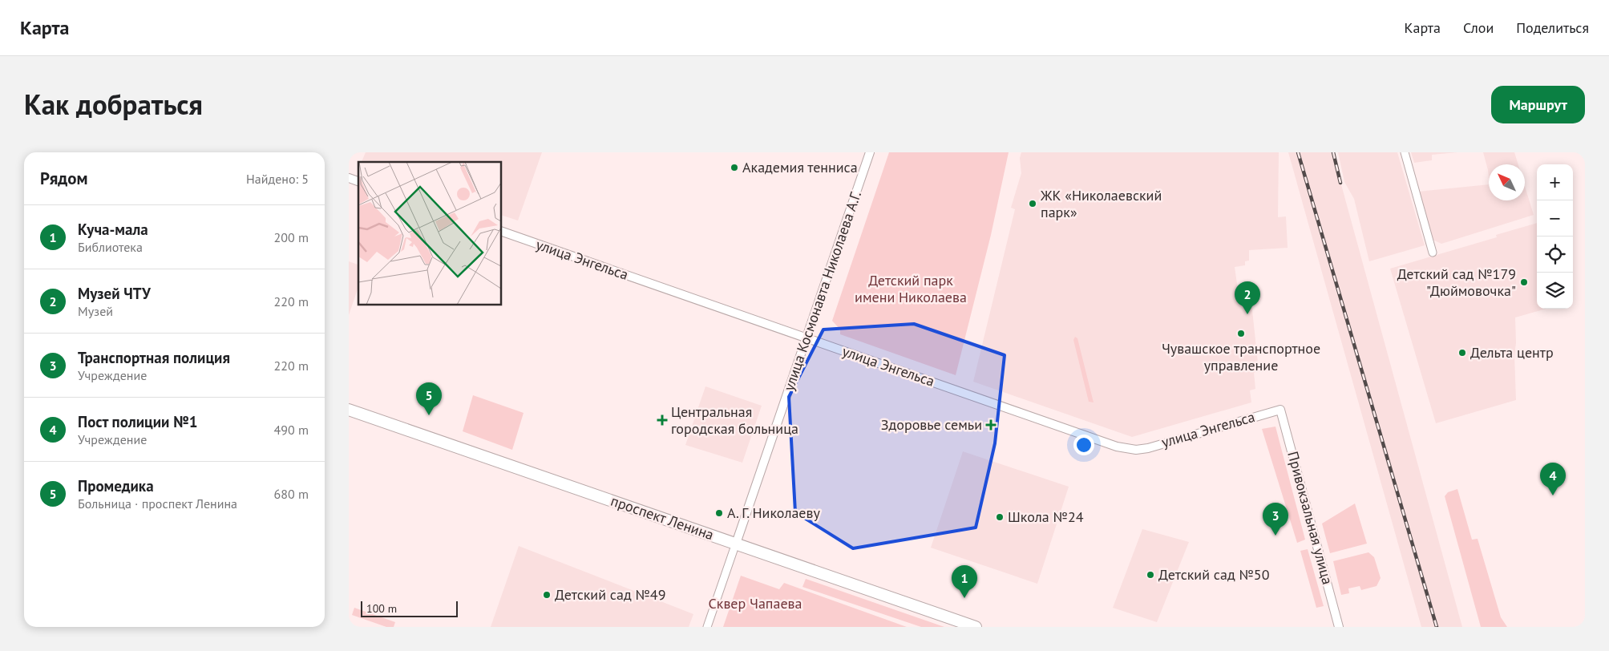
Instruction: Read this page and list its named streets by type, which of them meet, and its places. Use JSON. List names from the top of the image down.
{
  "streets": {
    "main road": ["проспект Ленина"],
    "street": ["улица Энгельса", "улица Космонавта Николаева А.Г.", "Привокзальная улица"]
  },
  "crossings": [
    ["улица Энгельса", "улица Космонавта Николаева А.Г."],
    ["улица Энгельса", "Привокзальная улица"],
    ["улица Космонавта Николаева А.Г.", "проспект Ленина"]
  ],
  "parks": ["Детский парк имени Николаева", "Сквер Чапаева"],
  "places": {
    "other": [
      "Академия тенниса",
      "ЖК «Николаевский парк»",
      "Детский сад №179 \"Дюймовочка\"",
      "Чувашское транспортное управление",
      "Дельта центр",
      "А. Г. Николаеву",
      "Школа №24",
      "Детский сад №50",
      "Детский сад №49"
    ],
    "health": ["Центральная городская больница", "Здоровье семьи"]
  },
  "scale_bar": "100 m",
  "north": "top left",
  "page": {
    "header": "Карта",
    "nav": ["Карта", "Слои", "Поделиться"],
    "title": "Как добраться",
    "buttons": "Маршрут",
    "heading": ["Рядом", "Найдено: 5"],
    "map_buttons": ["+", "−"],
    "list": [
      {
        "mark": "1",
        "name": "Куча-мала",
        "note": "Библиотека",
        "value": "200 m"
      },
      {
        "mark": "2",
        "name": "Музей ЧТУ",
        "note": "Музей",
        "value": "220 m"
      },
      {
        "mark": "3",
        "name": "Транспортная полиция",
        "note": "Учреждение",
        "value": "220 m"
      },
      {
        "mark": "4",
        "name": "Пост полиции №1",
        "note": "Учреждение",
        "value": "490 m"
      },
      {
        "mark": "5",
        "name": "Промедика",
        "note": "Больница · проспект Ленина",
        "value": "680 m"
      }
    ],
    "pins": [
      "2",
      "5",
      "4",
      "3",
      "1"
    ],
    "scale": "100 m"
  }
}
